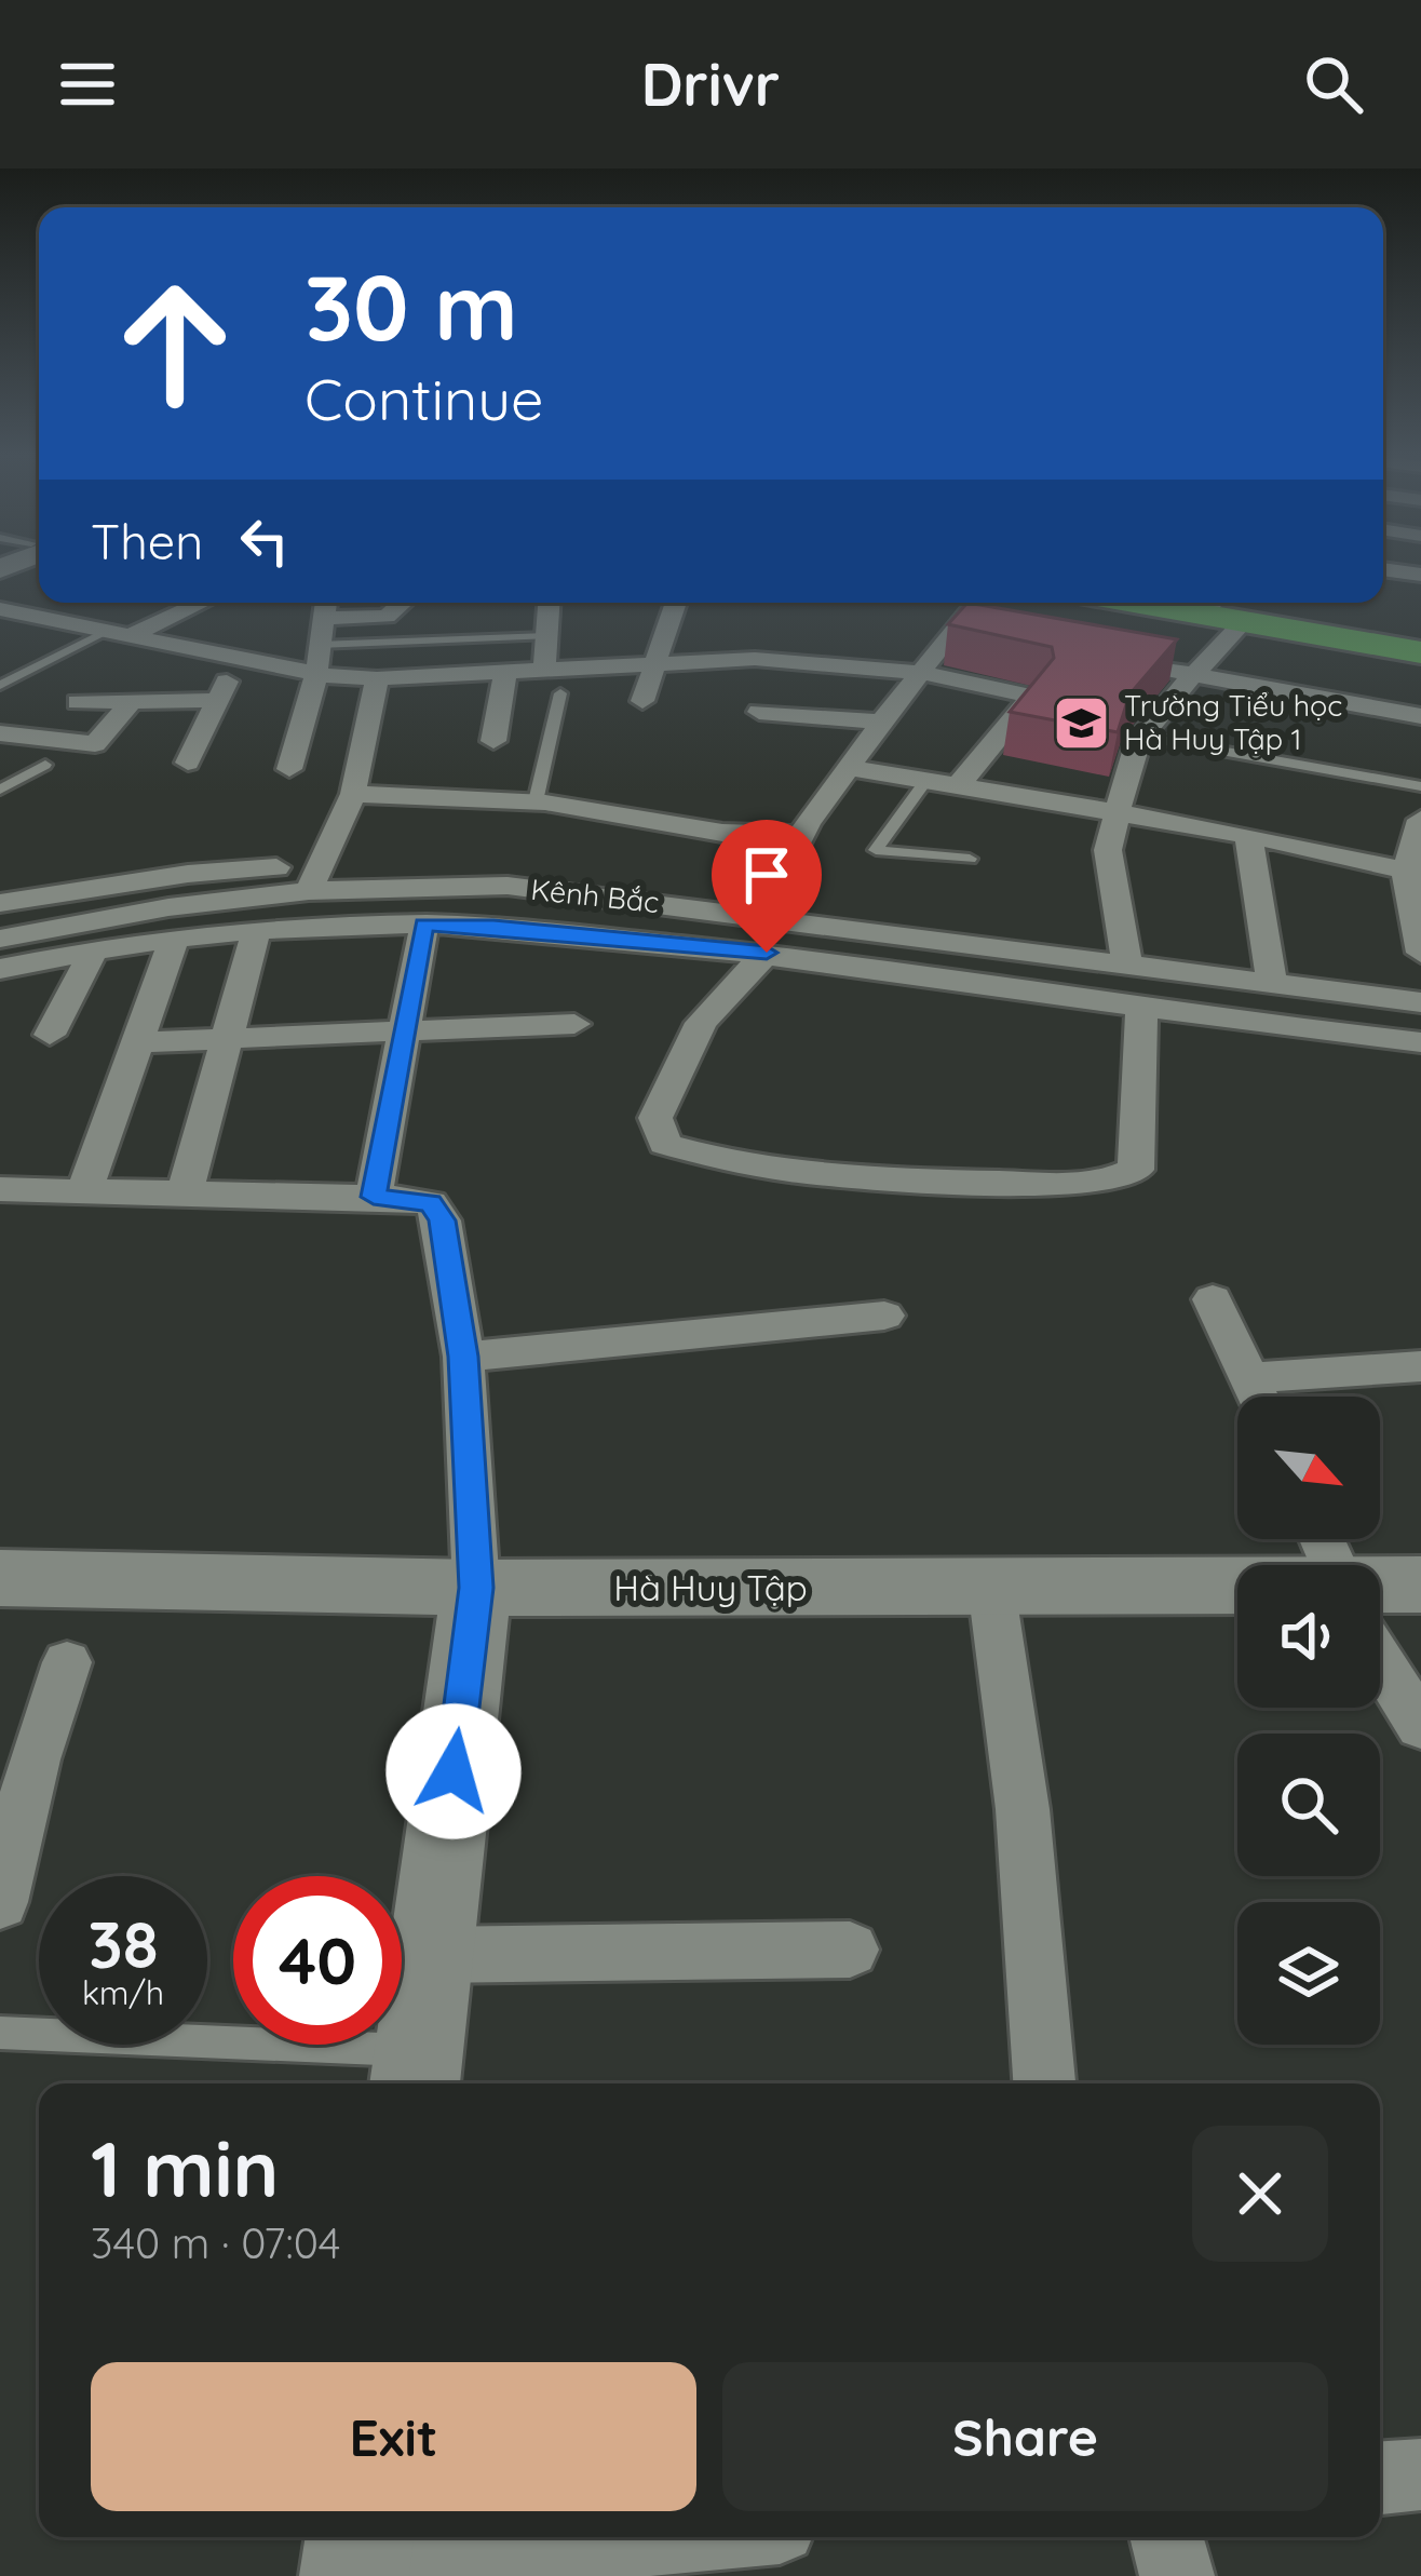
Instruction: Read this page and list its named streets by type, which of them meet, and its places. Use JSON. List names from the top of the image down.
{
  "streets": {
    "main road": ["Hà Huy Tập"],
    "street": ["Kênh Bắc"]
  },
  "places": {
    "school or university": ["Trường Tiểu học Hà Huy Tập 1"]
  },
  "north": "bottom right",
  "page": {
    "header": "Drivr",
    "turn": ["30 m", "Continue"],
    "then": "Then",
    "speed": "38 km/h",
    "limit": "40",
    "heading": ["1 min", "340 m · 07:04"],
    "buttons": ["Exit", "Share"]
  }
}
